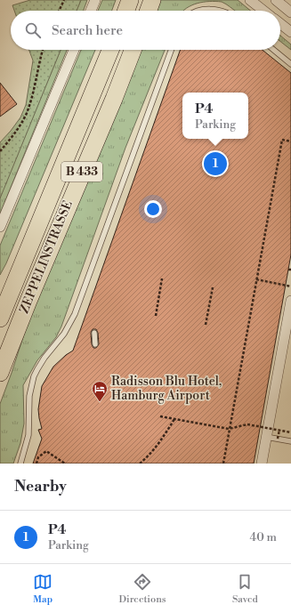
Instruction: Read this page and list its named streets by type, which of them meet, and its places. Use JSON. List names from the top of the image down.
{
  "streets": {
    "highway": ["B 433", "ZEPPELINSTRASSE"]
  },
  "places": {
    "hotel": ["Radisson Blu Hotel, Hamburg Airport"]
  },
  "page": {
    "search": "Search here",
    "popup": ["P4", "Parking"],
    "pins": "1",
    "heading": "Nearby",
    "list": [
      {
        "mark": "1",
        "name": "P4",
        "note": "Parking",
        "value": "40 m"
      }
    ],
    "nav": ["Map", "Directions", "Saved"]
  }
}
